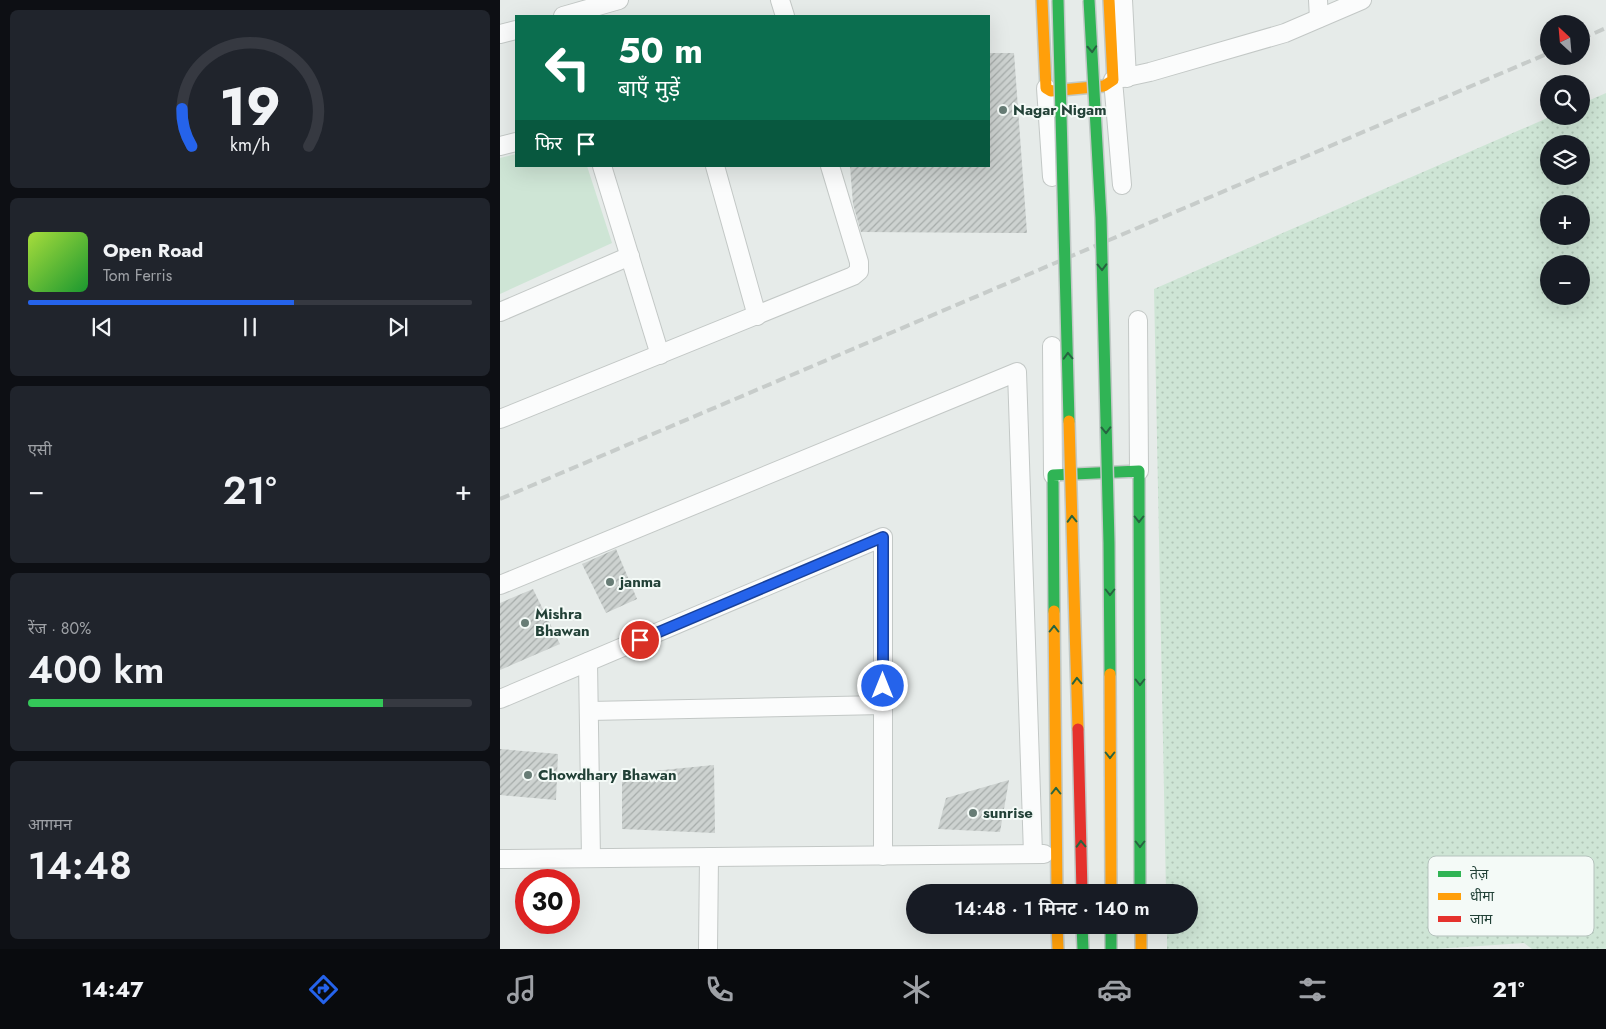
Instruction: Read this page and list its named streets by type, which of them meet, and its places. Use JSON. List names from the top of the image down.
{
  "places": [
    "Nagar Nigam",
    "janma",
    "Mishra Bhawan",
    "Chowdhary Bhawan",
    "sunrise"
  ],
  "legend": ["तेज़", "धीमा", "जाम"],
  "north": "top left",
  "page": {
    "map_buttons": ["+", "−"],
    "turn": ["50 m", "बाएँ मुड़ें"],
    "then": "फिर",
    "song": ["Open Road", "Tom Ferris"],
    "tile": [
      "एसी",
      ["रेंज · 80%", "400 km"],
      ["आगमन", "14:48"]
    ],
    "heat": ["−", "21°", "+"],
    "limit": "30",
    "trip": "14:48 · 1 मिनट · 140 m",
    "tabs": ["14:47", "21°"],
    "gauge": ["19", "km/h"]
  }
}
